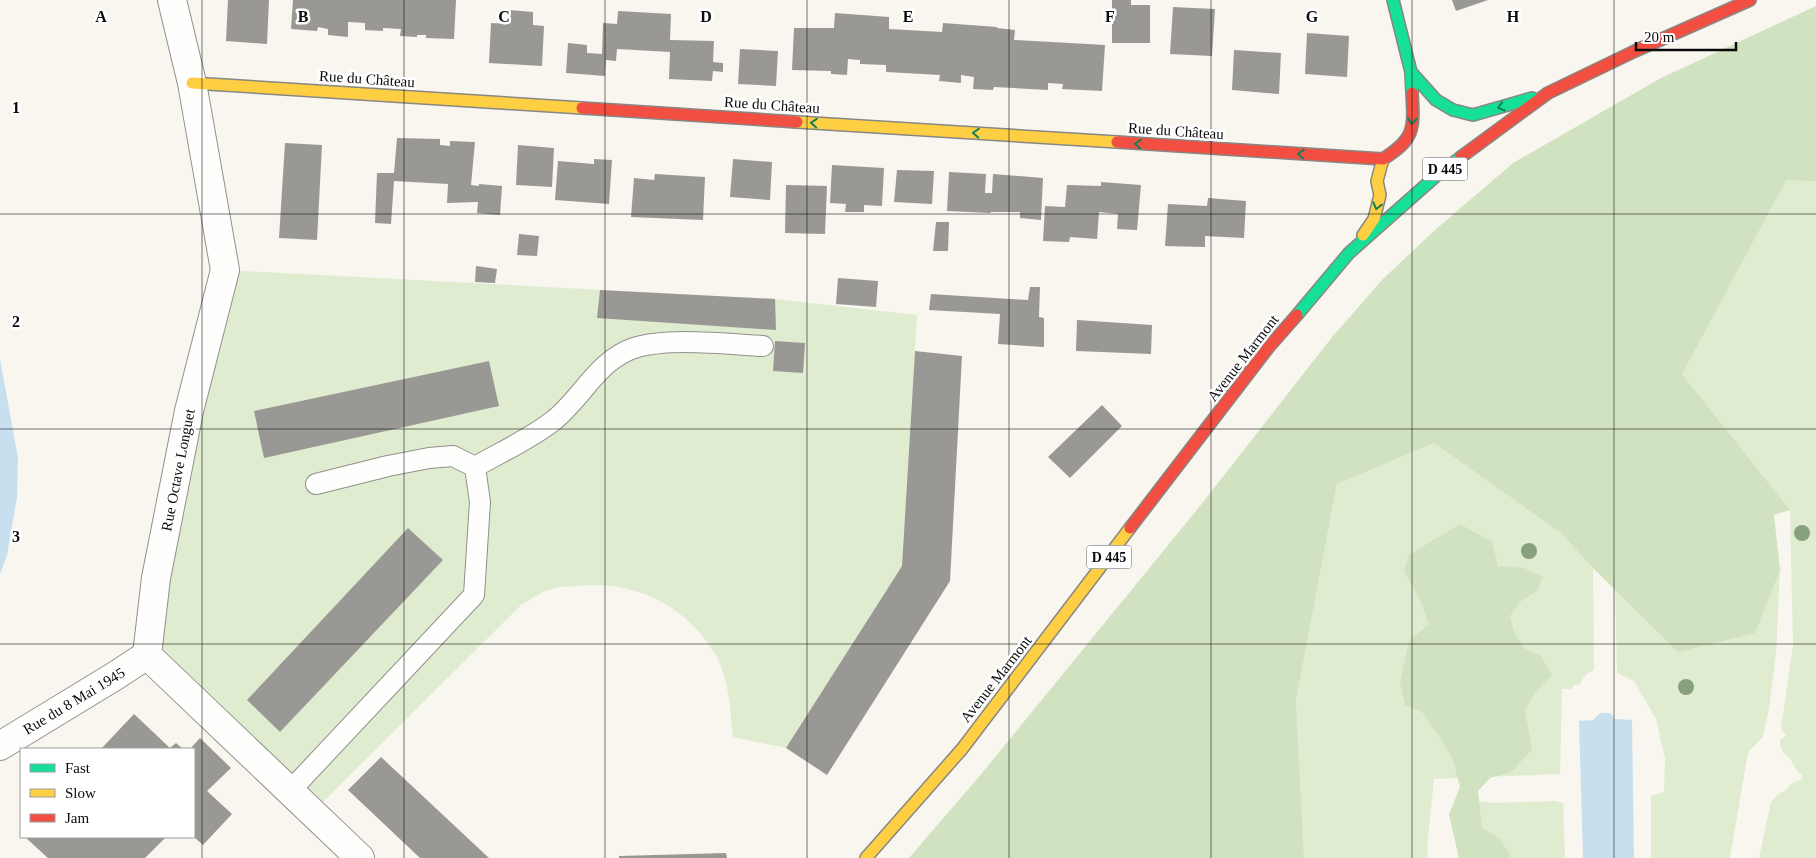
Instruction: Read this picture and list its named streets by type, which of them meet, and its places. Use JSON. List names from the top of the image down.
{
  "streets": {
    "main road": ["Rue du Château", "D 445", "Avenue Marmont"],
    "street": ["Rue Octave Longuet", "Rue du 8 Mai 1945"]
  },
  "crossings": [
    ["Rue du Château", "Rue Octave Longuet"],
    ["Rue Octave Longuet", "Rue du 8 Mai 1945"]
  ],
  "one_way": ["Rue du Château"],
  "legend": ["Fast", "Slow", "Jam"],
  "scale_bar": "20 m",
  "grid": {
    "columns": [
      "A",
      "B",
      "C",
      "D",
      "E",
      "F",
      "G",
      "H"
    ],
    "rows": ["1", "2", "3"]
  }
}
